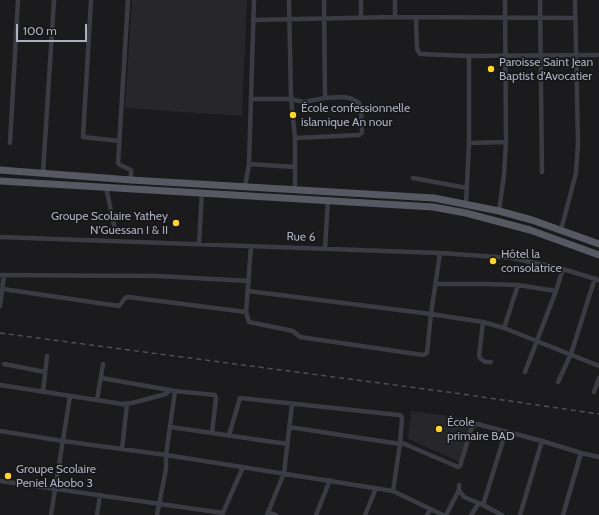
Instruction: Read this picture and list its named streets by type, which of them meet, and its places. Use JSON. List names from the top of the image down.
{
  "streets": {
    "street": ["Rue 6"]
  },
  "places": [
    "Paroisse Saint Jean Baptist d’Avocatier",
    "École confessionnelle islamique An nour",
    "Groupe Scolaire Yathey N'Guessan I & II",
    "Hôtel la consolatrice",
    "École primaire BAD",
    "Groupe Scolaire Peniel Abobo 3"
  ],
  "scale_bar": "100 m"
}
